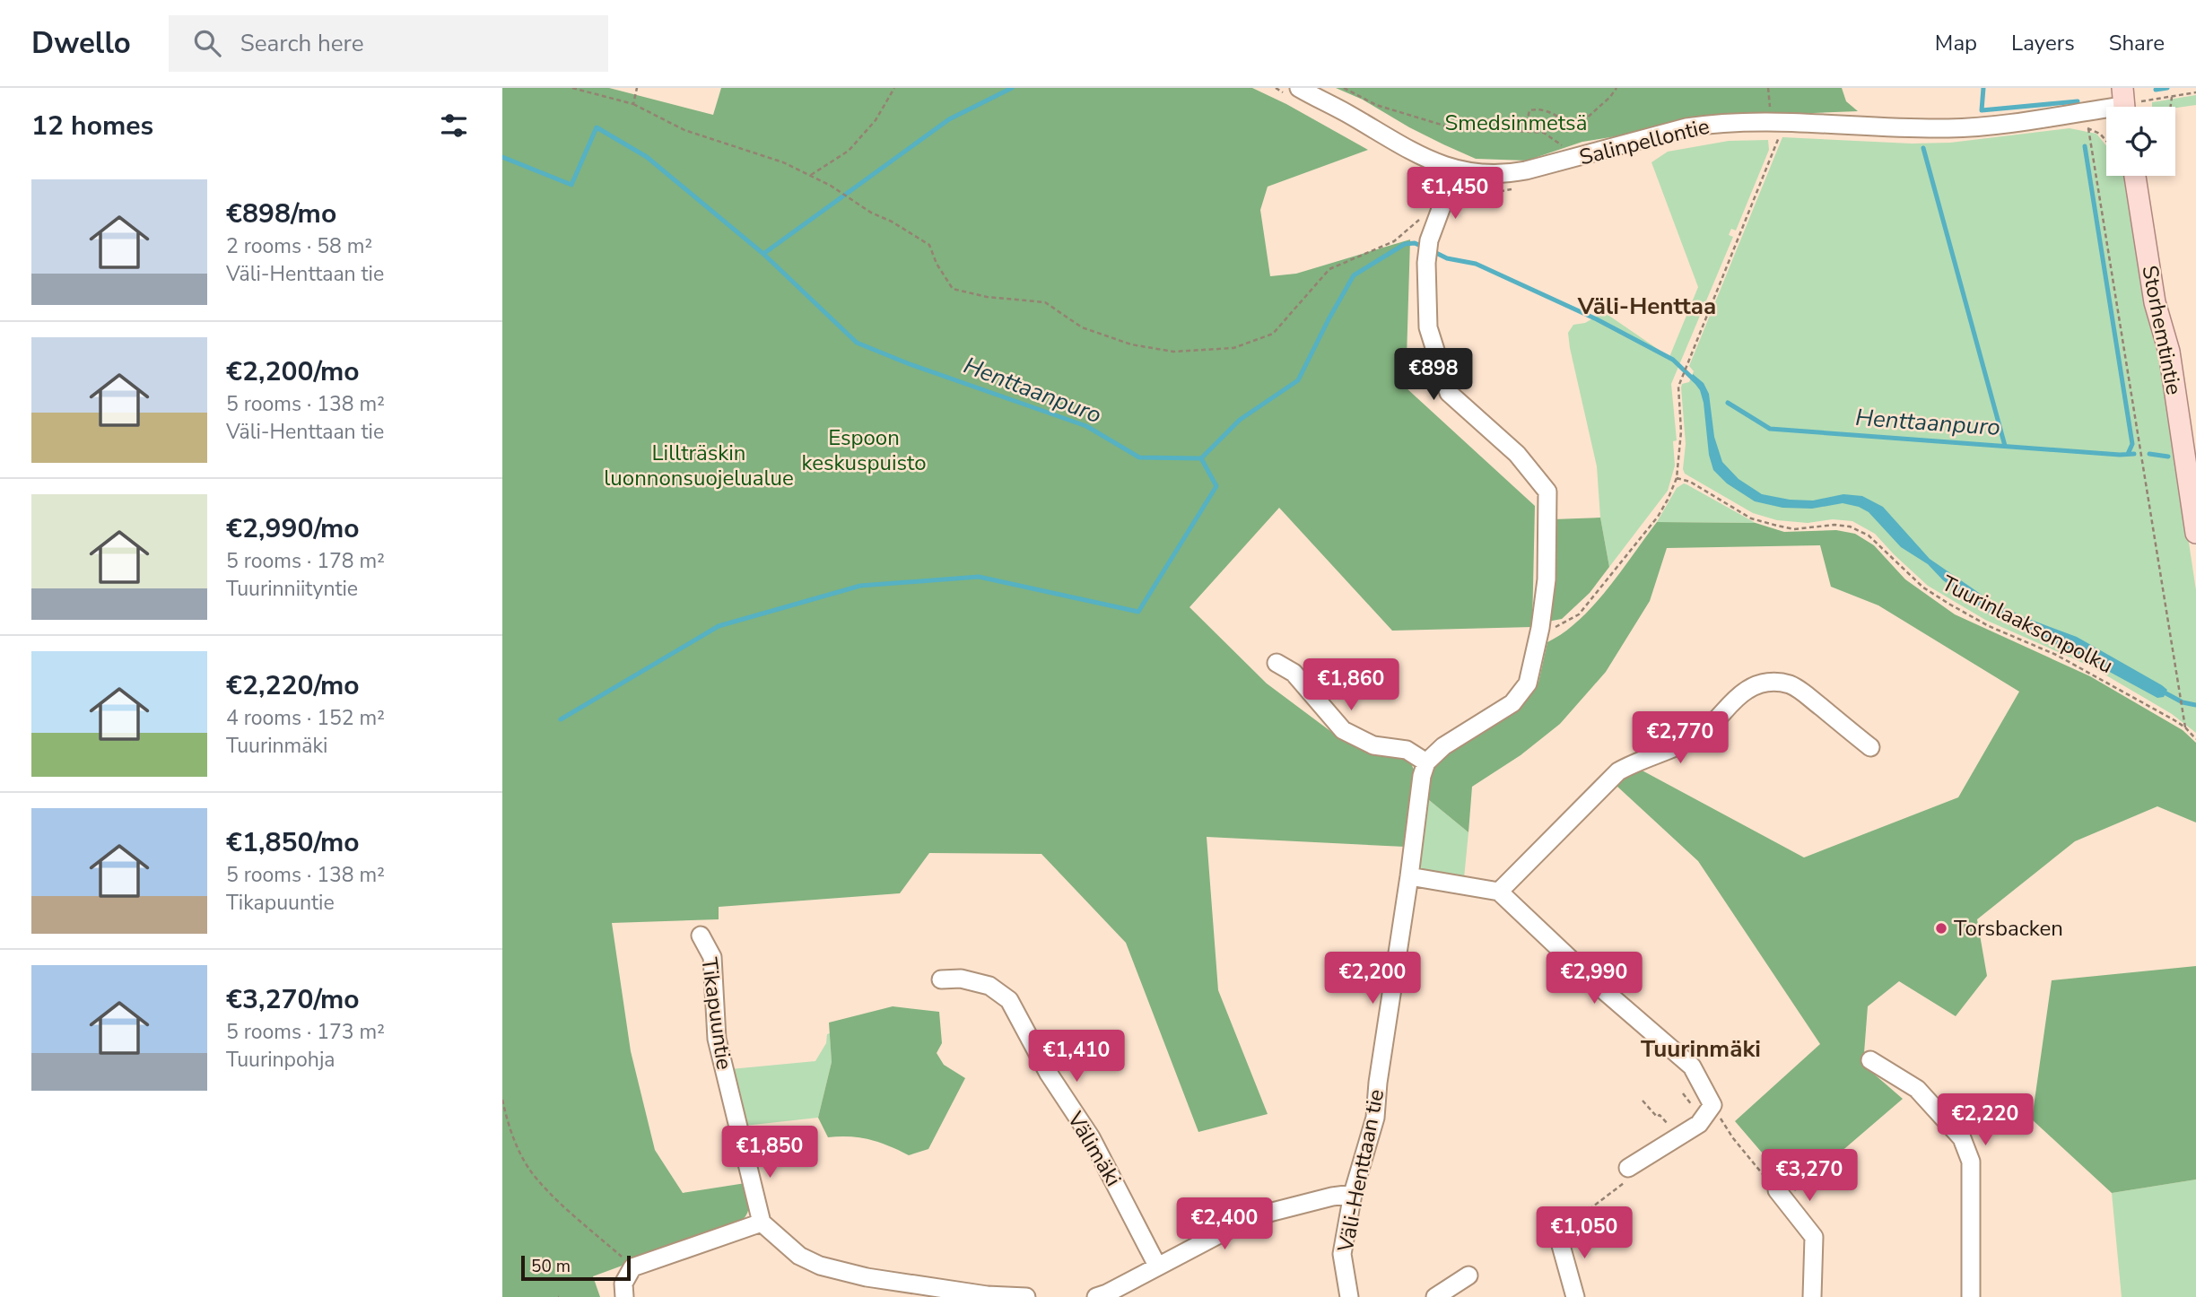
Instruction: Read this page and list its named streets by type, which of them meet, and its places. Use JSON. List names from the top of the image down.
{
  "streets": {
    "main road": ["Storhemtintie"],
    "street": [
      "Salinpellontie",
      "Tikapuuntie",
      "Välimäki",
      "Väli-Henttaan tie"
    ],
    "path": ["Tuurinlaaksonpolku"]
  },
  "districts": ["Väli-Henttaa", "Tuurinmäki"],
  "water": ["Henttaanpuro"],
  "parks": ["Smedsinmetsä", "Espoon keskuspuisto", "Lillträskin luonnonsuojelualue"],
  "places": ["Torsbacken"],
  "scale_bar": "50 m",
  "page": {
    "header": "Dwello",
    "search": "Search here",
    "nav": ["Map", "Layers", "Share"],
    "heading": "12 homes",
    "list": [
      {
        "name": "€898/mo",
        "note": "2 rooms · 58 m² · Väli-Henttaan tie"
      },
      {
        "name": "€2,200/mo",
        "note": "5 rooms · 138 m² · Väli-Henttaan tie"
      },
      {
        "name": "€2,990/mo",
        "note": "5 rooms · 178 m² · Tuurinniityntie"
      },
      {
        "name": "€2,220/mo",
        "note": "4 rooms · 152 m² · Tuurinmäki"
      },
      {
        "name": "€1,850/mo",
        "note": "5 rooms · 138 m² · Tikapuuntie"
      },
      {
        "name": "€3,270/mo",
        "note": "5 rooms · 173 m² · Tuurinpohja"
      }
    ],
    "price": [
      "€1,450",
      "€898",
      "€1,860",
      "€2,770",
      "€2,200",
      "€2,990",
      "€1,410",
      "€2,220",
      "€1,850",
      "€3,270",
      "€2,400",
      "€1,050"
    ],
    "scale": "50 m"
  }
}
